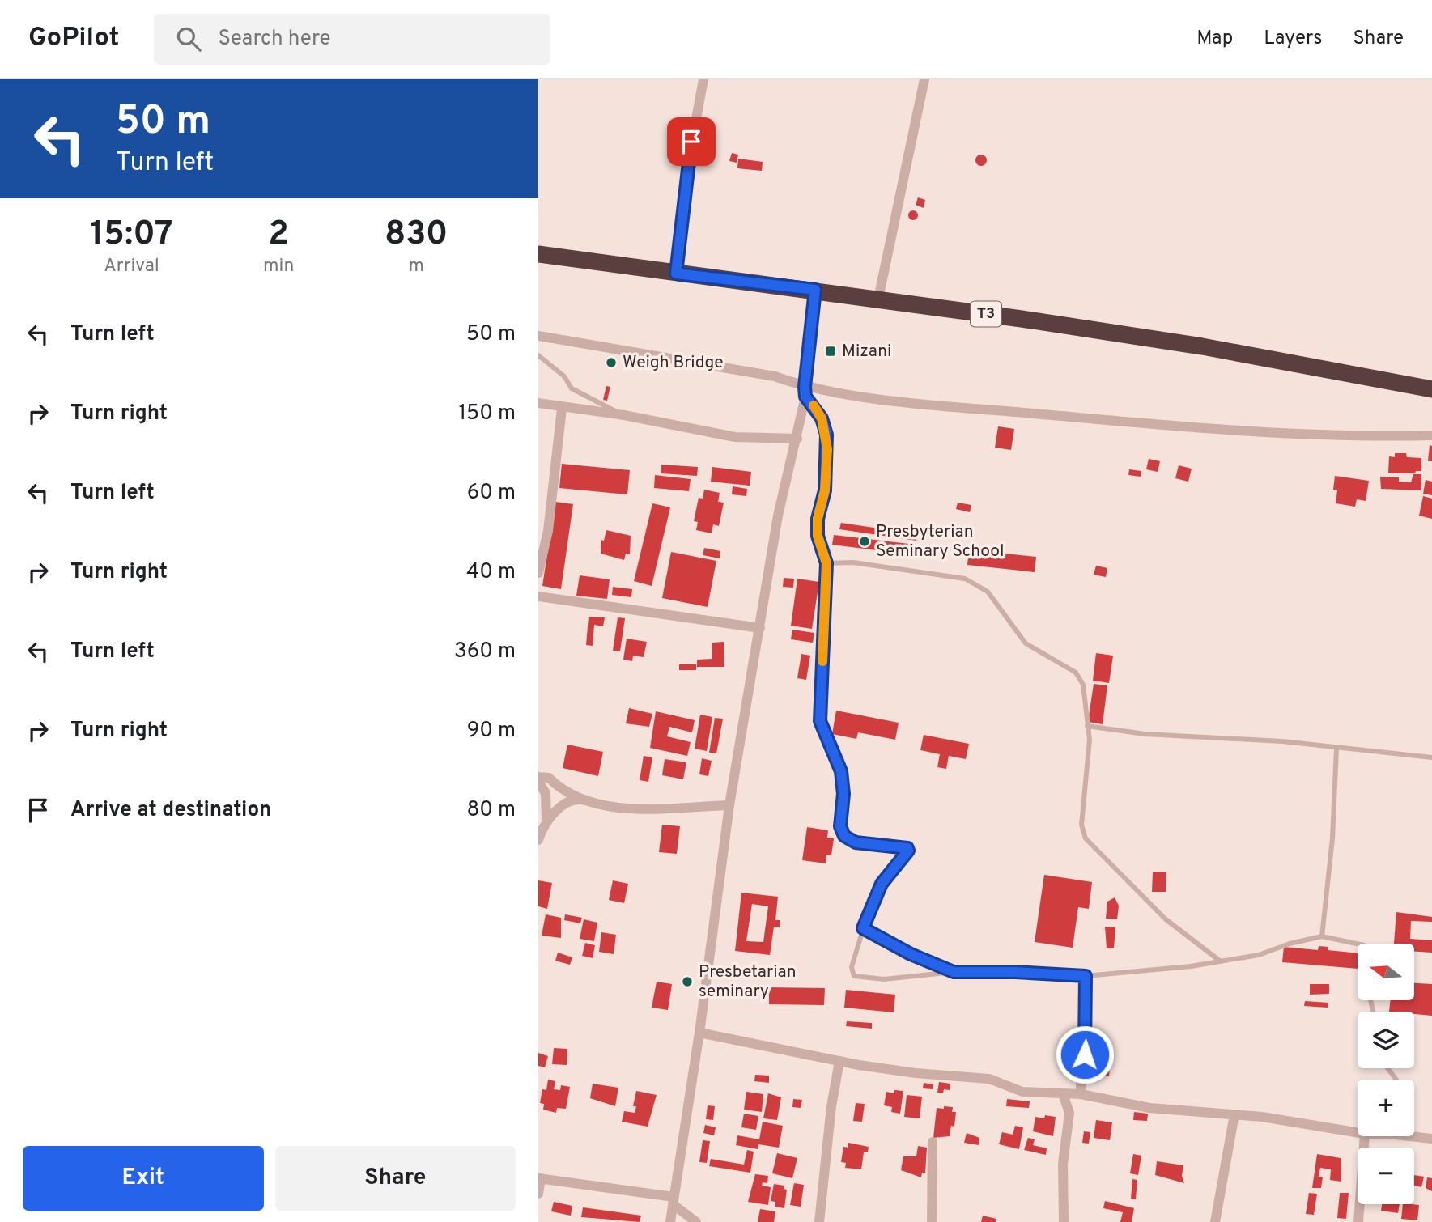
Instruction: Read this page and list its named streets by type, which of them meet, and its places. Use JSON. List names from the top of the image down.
{
  "streets": {
    "highway": ["T3"]
  },
  "places": {
    "transit": ["Mizani"],
    "other": ["Weigh Bridge", "Presbyterian Seminary School", "Presbetarian seminary"]
  },
  "north": "left",
  "page": {
    "header": "GoPilot",
    "search": "Search here",
    "nav": ["Map", "Layers", "Share"],
    "turn": ["50 m", "Turn left"],
    "eta": [
      "15:07",
      "Arrival",
      "2",
      "min",
      "830",
      "m"
    ],
    "list": [
      {
        "name": "Turn left",
        "value": "50 m"
      },
      {
        "name": "Turn right",
        "value": "150 m"
      },
      {
        "name": "Turn left",
        "value": "60 m"
      },
      {
        "name": "Turn right",
        "value": "40 m"
      },
      {
        "name": "Turn left",
        "value": "360 m"
      },
      {
        "name": "Turn right",
        "value": "90 m"
      },
      {
        "name": "Arrive at destination",
        "value": "80 m"
      }
    ],
    "map_buttons": ["+", "−"],
    "buttons": ["Exit", "Share"]
  }
}
